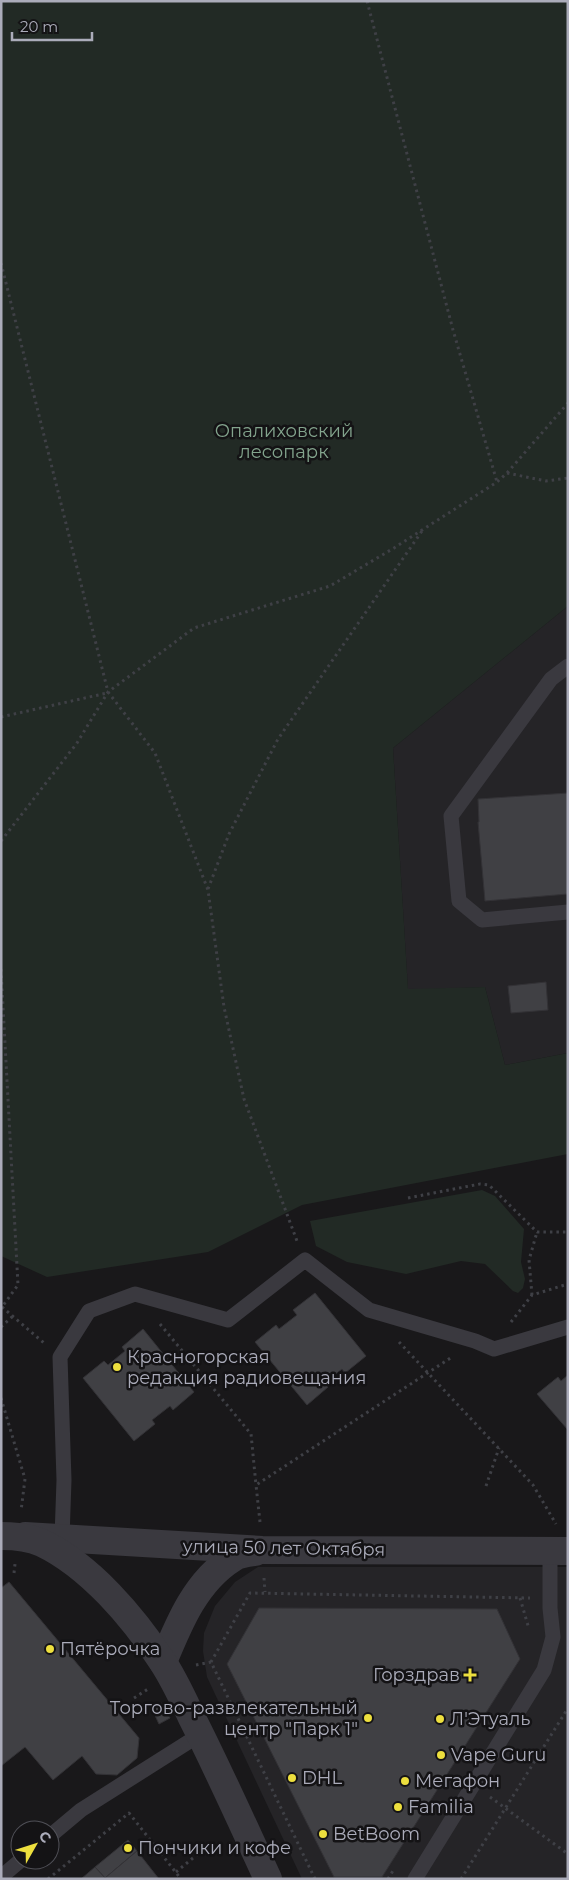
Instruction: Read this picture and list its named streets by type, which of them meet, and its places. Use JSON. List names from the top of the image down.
{
  "streets": {
    "street": ["улица 50 лет Октября"]
  },
  "parks": ["Опалиховский лесопарк"],
  "places": {
    "other": [
      "Красногорская редакция радиовещания",
      "Пятёрочка",
      "Торгово-развлекательный центр \"Парк 1\"",
      "Л'Этуаль",
      "Vape Guru",
      "DHL",
      "Мегафон",
      "Familia",
      "BetBoom",
      "Пончики и кофе"
    ],
    "health": ["Горздрав"]
  },
  "scale_bar": "20 m",
  "north": "top right"
}
